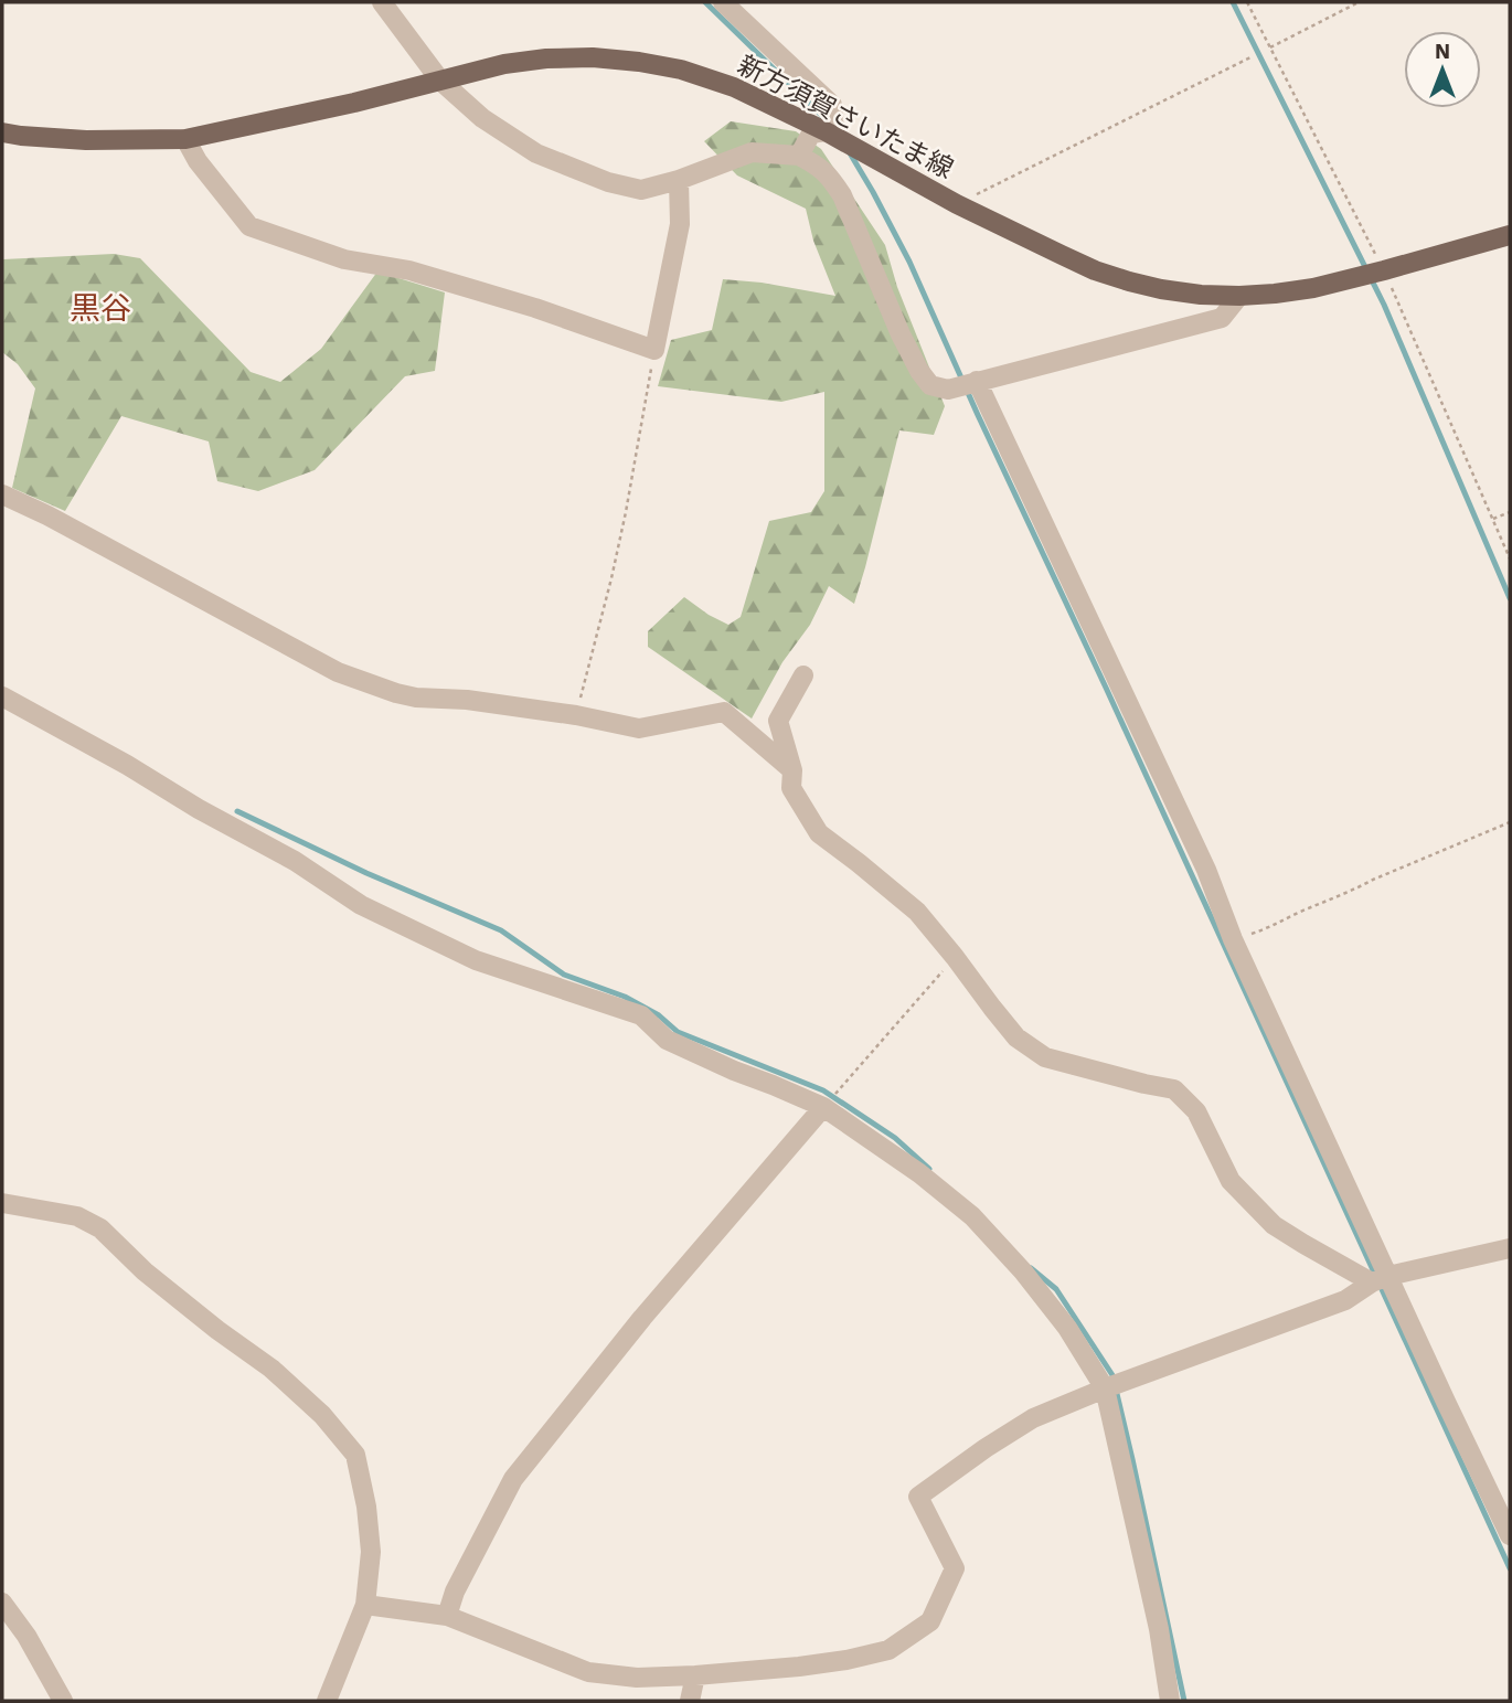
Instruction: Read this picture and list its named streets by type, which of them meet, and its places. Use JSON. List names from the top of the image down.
{
  "streets": {
    "main road": ["新方須賀さいたま線"]
  },
  "districts": ["黒谷"],
  "north": "top"
}
